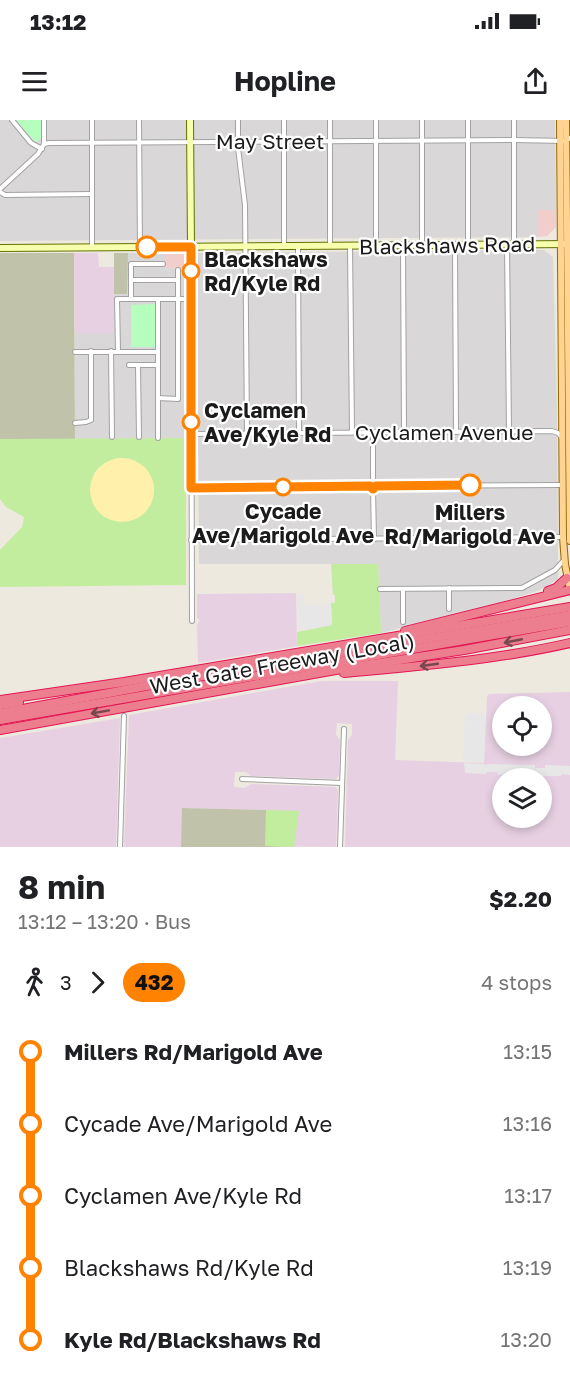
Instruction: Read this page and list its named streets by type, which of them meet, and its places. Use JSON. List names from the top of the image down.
{
  "streets": {
    "highway": ["West Gate Freeway (Local)"],
    "main road": ["Blackshaws Road"],
    "street": ["May Street", "Cyclamen Avenue"]
  },
  "places": [
    "Blackshaws Rd/Kyle Rd",
    "Cyclamen Ave/Kyle Rd",
    "Millers Rd/Marigold Ave",
    "Cycade Ave/Marigold Ave"
  ],
  "lines": ["bus line 432"],
  "page": {
    "status": "13:12",
    "header": "Hopline",
    "heading": ["8 min", "13:12 – 13:20 · Bus", "$2.20"],
    "legs": ["3", "432", "4 stops"],
    "list": [
      {
        "name": "Millers Rd/Marigold Ave",
        "value": "13:15"
      },
      {
        "name": "Cycade Ave/Marigold Ave",
        "value": "13:16"
      },
      {
        "name": "Cyclamen Ave/Kyle Rd",
        "value": "13:17"
      },
      {
        "name": "Blackshaws Rd/Kyle Rd",
        "value": "13:19"
      },
      {
        "name": "Kyle Rd/Blackshaws Rd",
        "value": "13:20"
      }
    ]
  }
}
